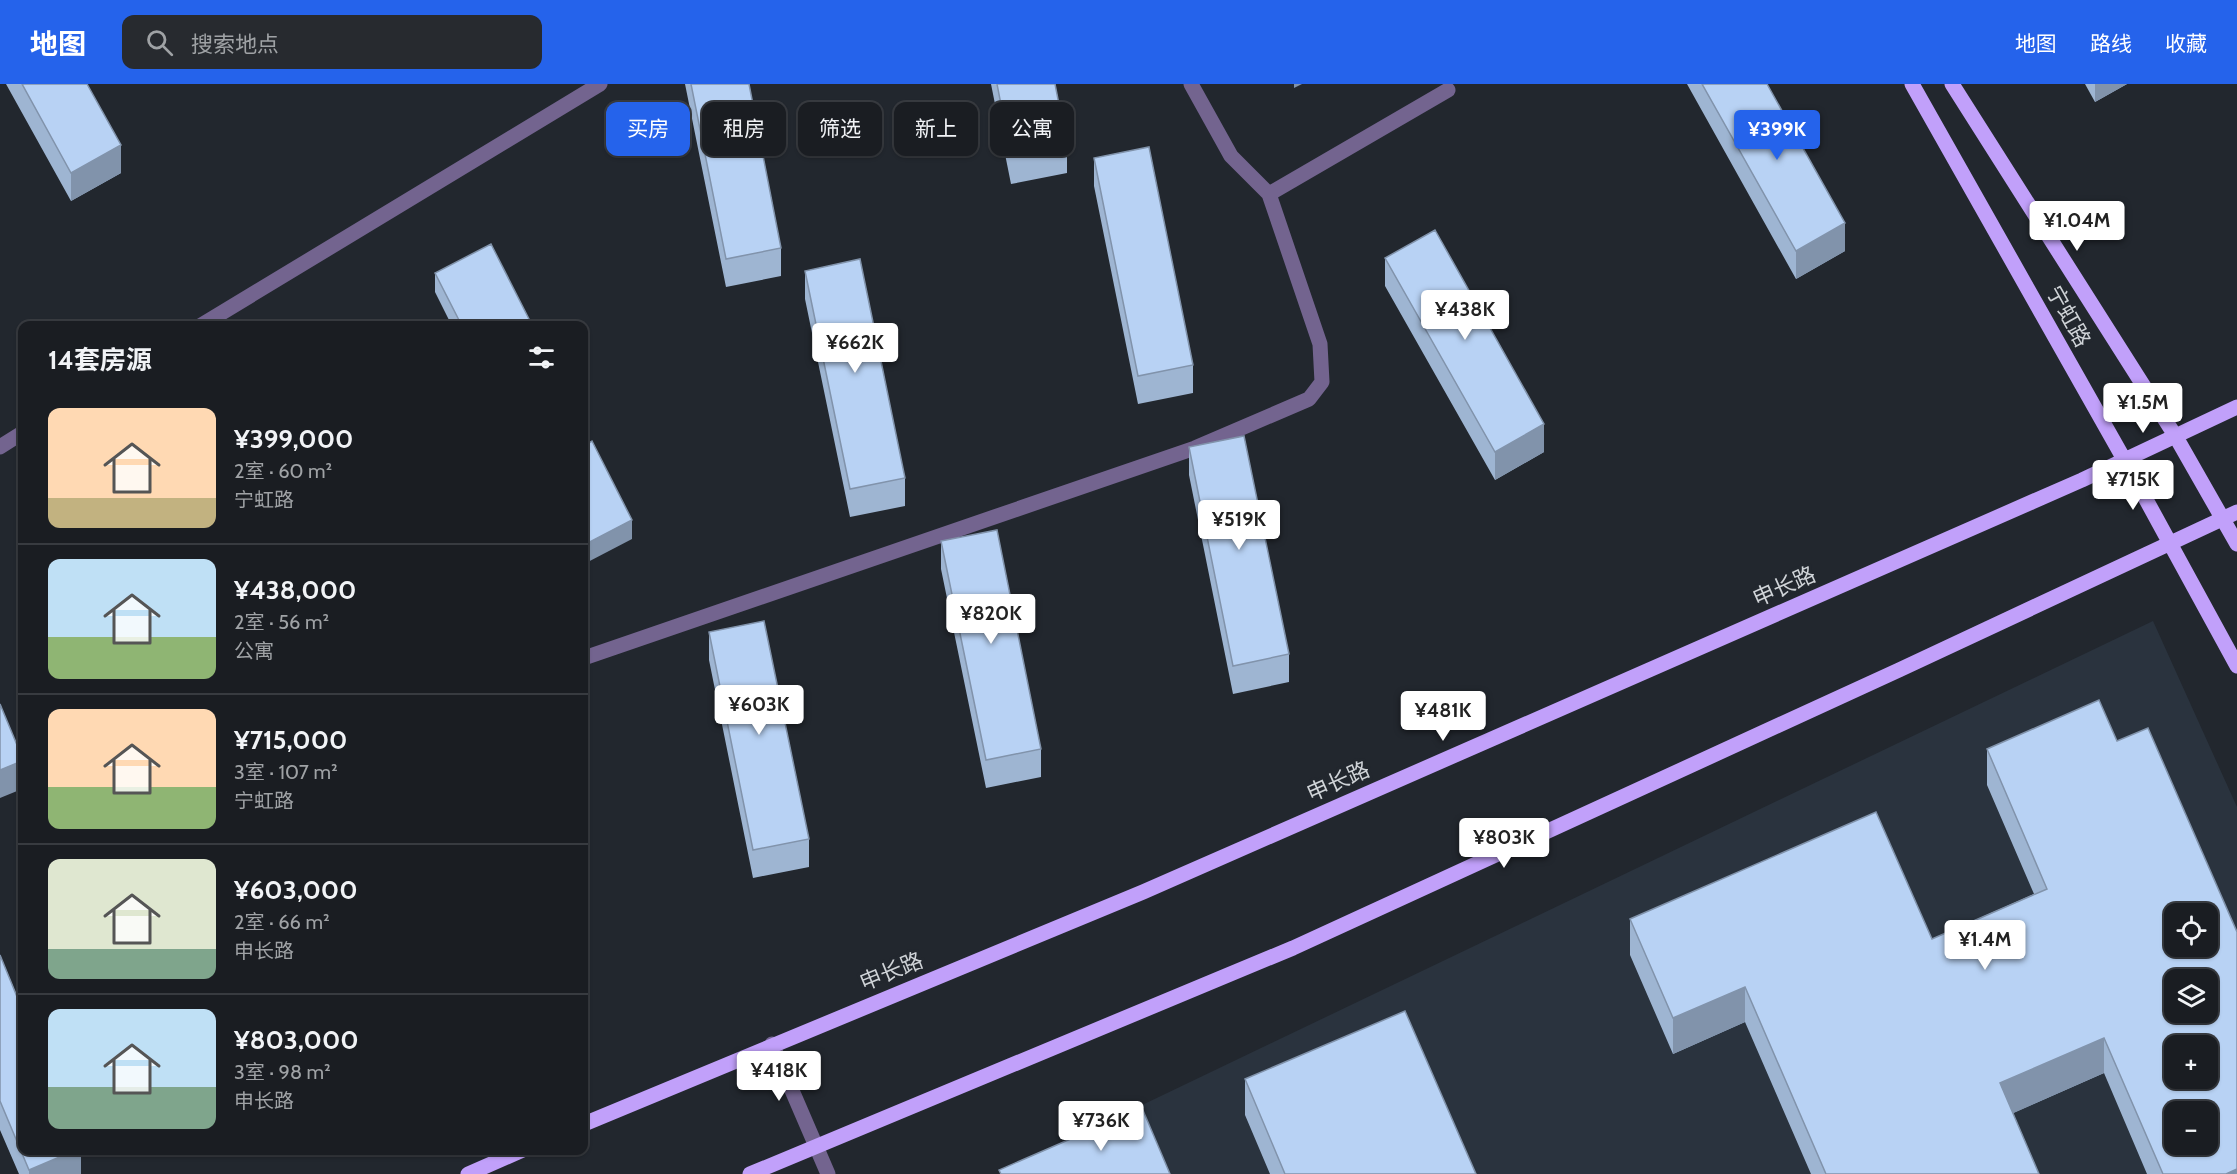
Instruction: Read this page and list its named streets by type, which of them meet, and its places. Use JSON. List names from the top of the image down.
{
  "streets": {
    "main road": ["宁虹路", "申长路"]
  },
  "crossings": [
    ["宁虹路", "申长路"]
  ],
  "page": {
    "header": "地图",
    "search": "搜索地点",
    "nav": ["地图", "路线", "收藏"],
    "chip": [
      "买房",
      "租房",
      "筛选",
      "新上",
      "公寓"
    ],
    "price": [
      "¥399K",
      "¥1.04M",
      "¥438K",
      "¥662K",
      "¥1.5M",
      "¥715K",
      "¥519K",
      "¥820K",
      "¥603K",
      "¥481K",
      "¥803K",
      "¥1.4M",
      "¥418K",
      "¥736K"
    ],
    "heading": "14套房源",
    "list": [
      {
        "name": "¥399,000",
        "note": "2室 · 60 m² · 宁虹路"
      },
      {
        "name": "¥438,000",
        "note": "2室 · 56 m² · 公寓"
      },
      {
        "name": "¥715,000",
        "note": "3室 · 107 m² · 宁虹路"
      },
      {
        "name": "¥603,000",
        "note": "2室 · 66 m² · 申长路"
      },
      {
        "name": "¥803,000",
        "note": "3室 · 98 m² · 申长路"
      }
    ],
    "map_buttons": ["+", "−"]
  }
}
